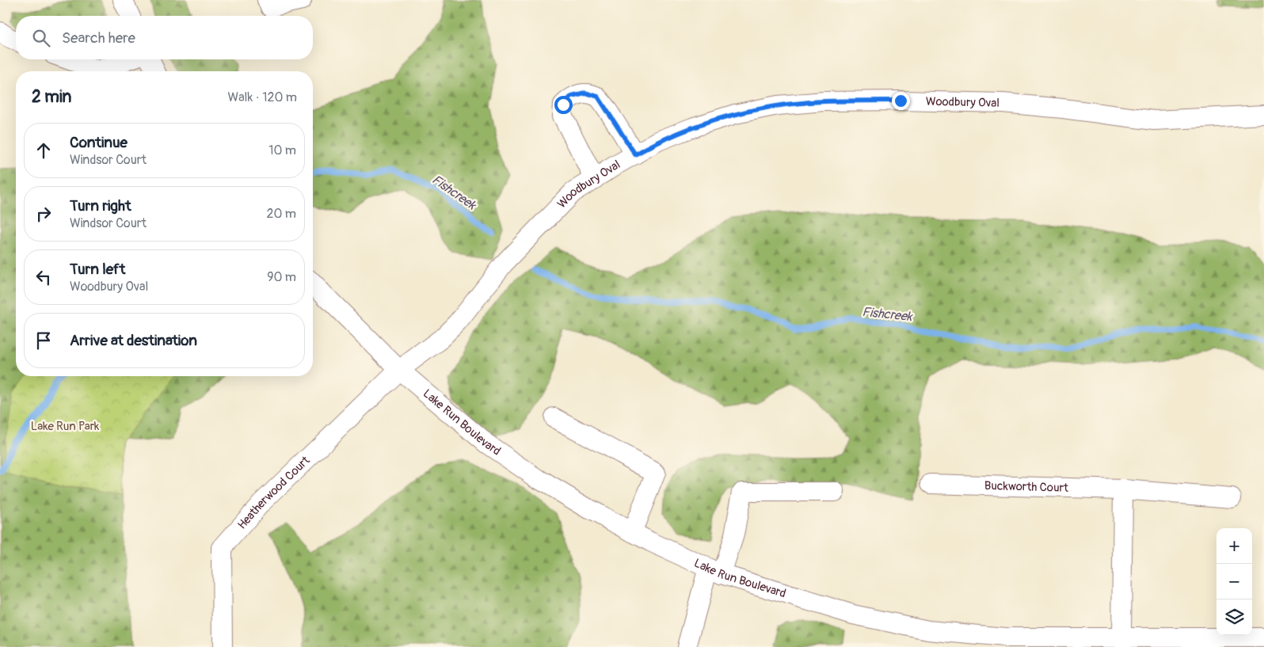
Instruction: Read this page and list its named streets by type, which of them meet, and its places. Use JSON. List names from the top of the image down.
{
  "streets": {
    "street": [
      "Woodbury Oval",
      "Lake Run Boulevard",
      "Buckworth Court",
      "Heatherwood Court"
    ]
  },
  "crossings": [
    ["Woodbury Oval", "Lake Run Boulevard"],
    ["Woodbury Oval", "Heatherwood Court"],
    ["Lake Run Boulevard", "Heatherwood Court"]
  ],
  "water": ["Fishcreek"],
  "parks": ["Lake Run Park"],
  "page": {
    "search": "Search here",
    "heading": ["2 min", "Walk · 120 m"],
    "list": [
      ["Continue", "Windsor Court", "10 m"],
      ["Turn right", "Windsor Court", "20 m"],
      ["Turn left", "Woodbury Oval", "90 m"],
      "Arrive at destination"
    ],
    "map_buttons": ["+", "−"]
  }
}
